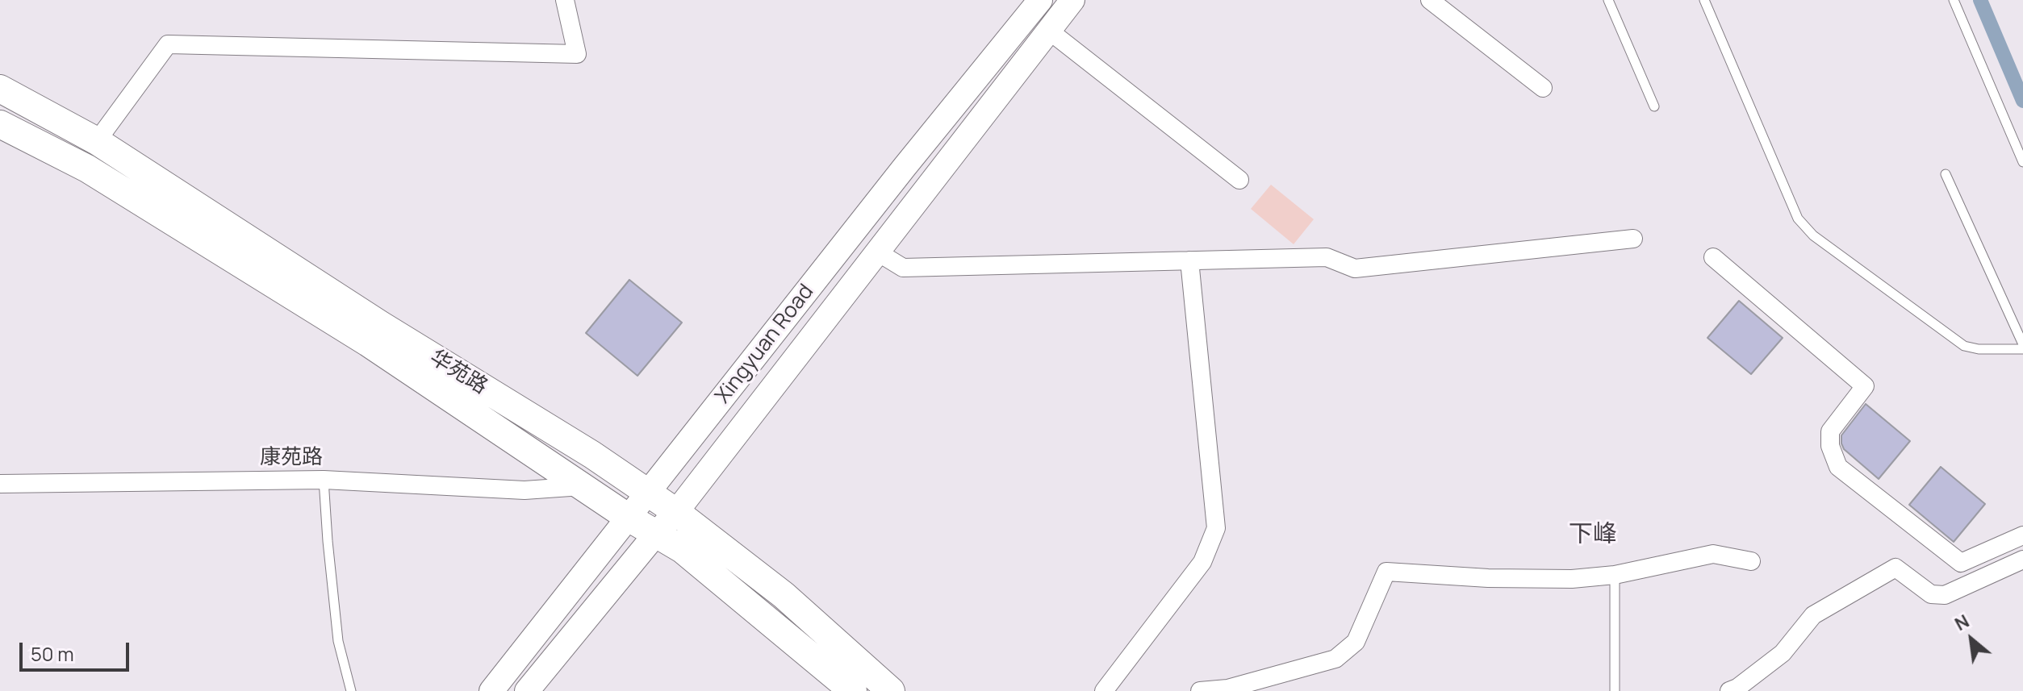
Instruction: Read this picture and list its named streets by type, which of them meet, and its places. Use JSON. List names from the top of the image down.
{
  "streets": {
    "main road": ["Xingyuan Road", "华苑路"],
    "street": ["康苑路"]
  },
  "crossings": [
    ["Xingyuan Road", "华苑路"],
    ["华苑路", "康苑路"]
  ],
  "districts": ["下峰"],
  "scale_bar": "50 m",
  "north": "top left"
}
